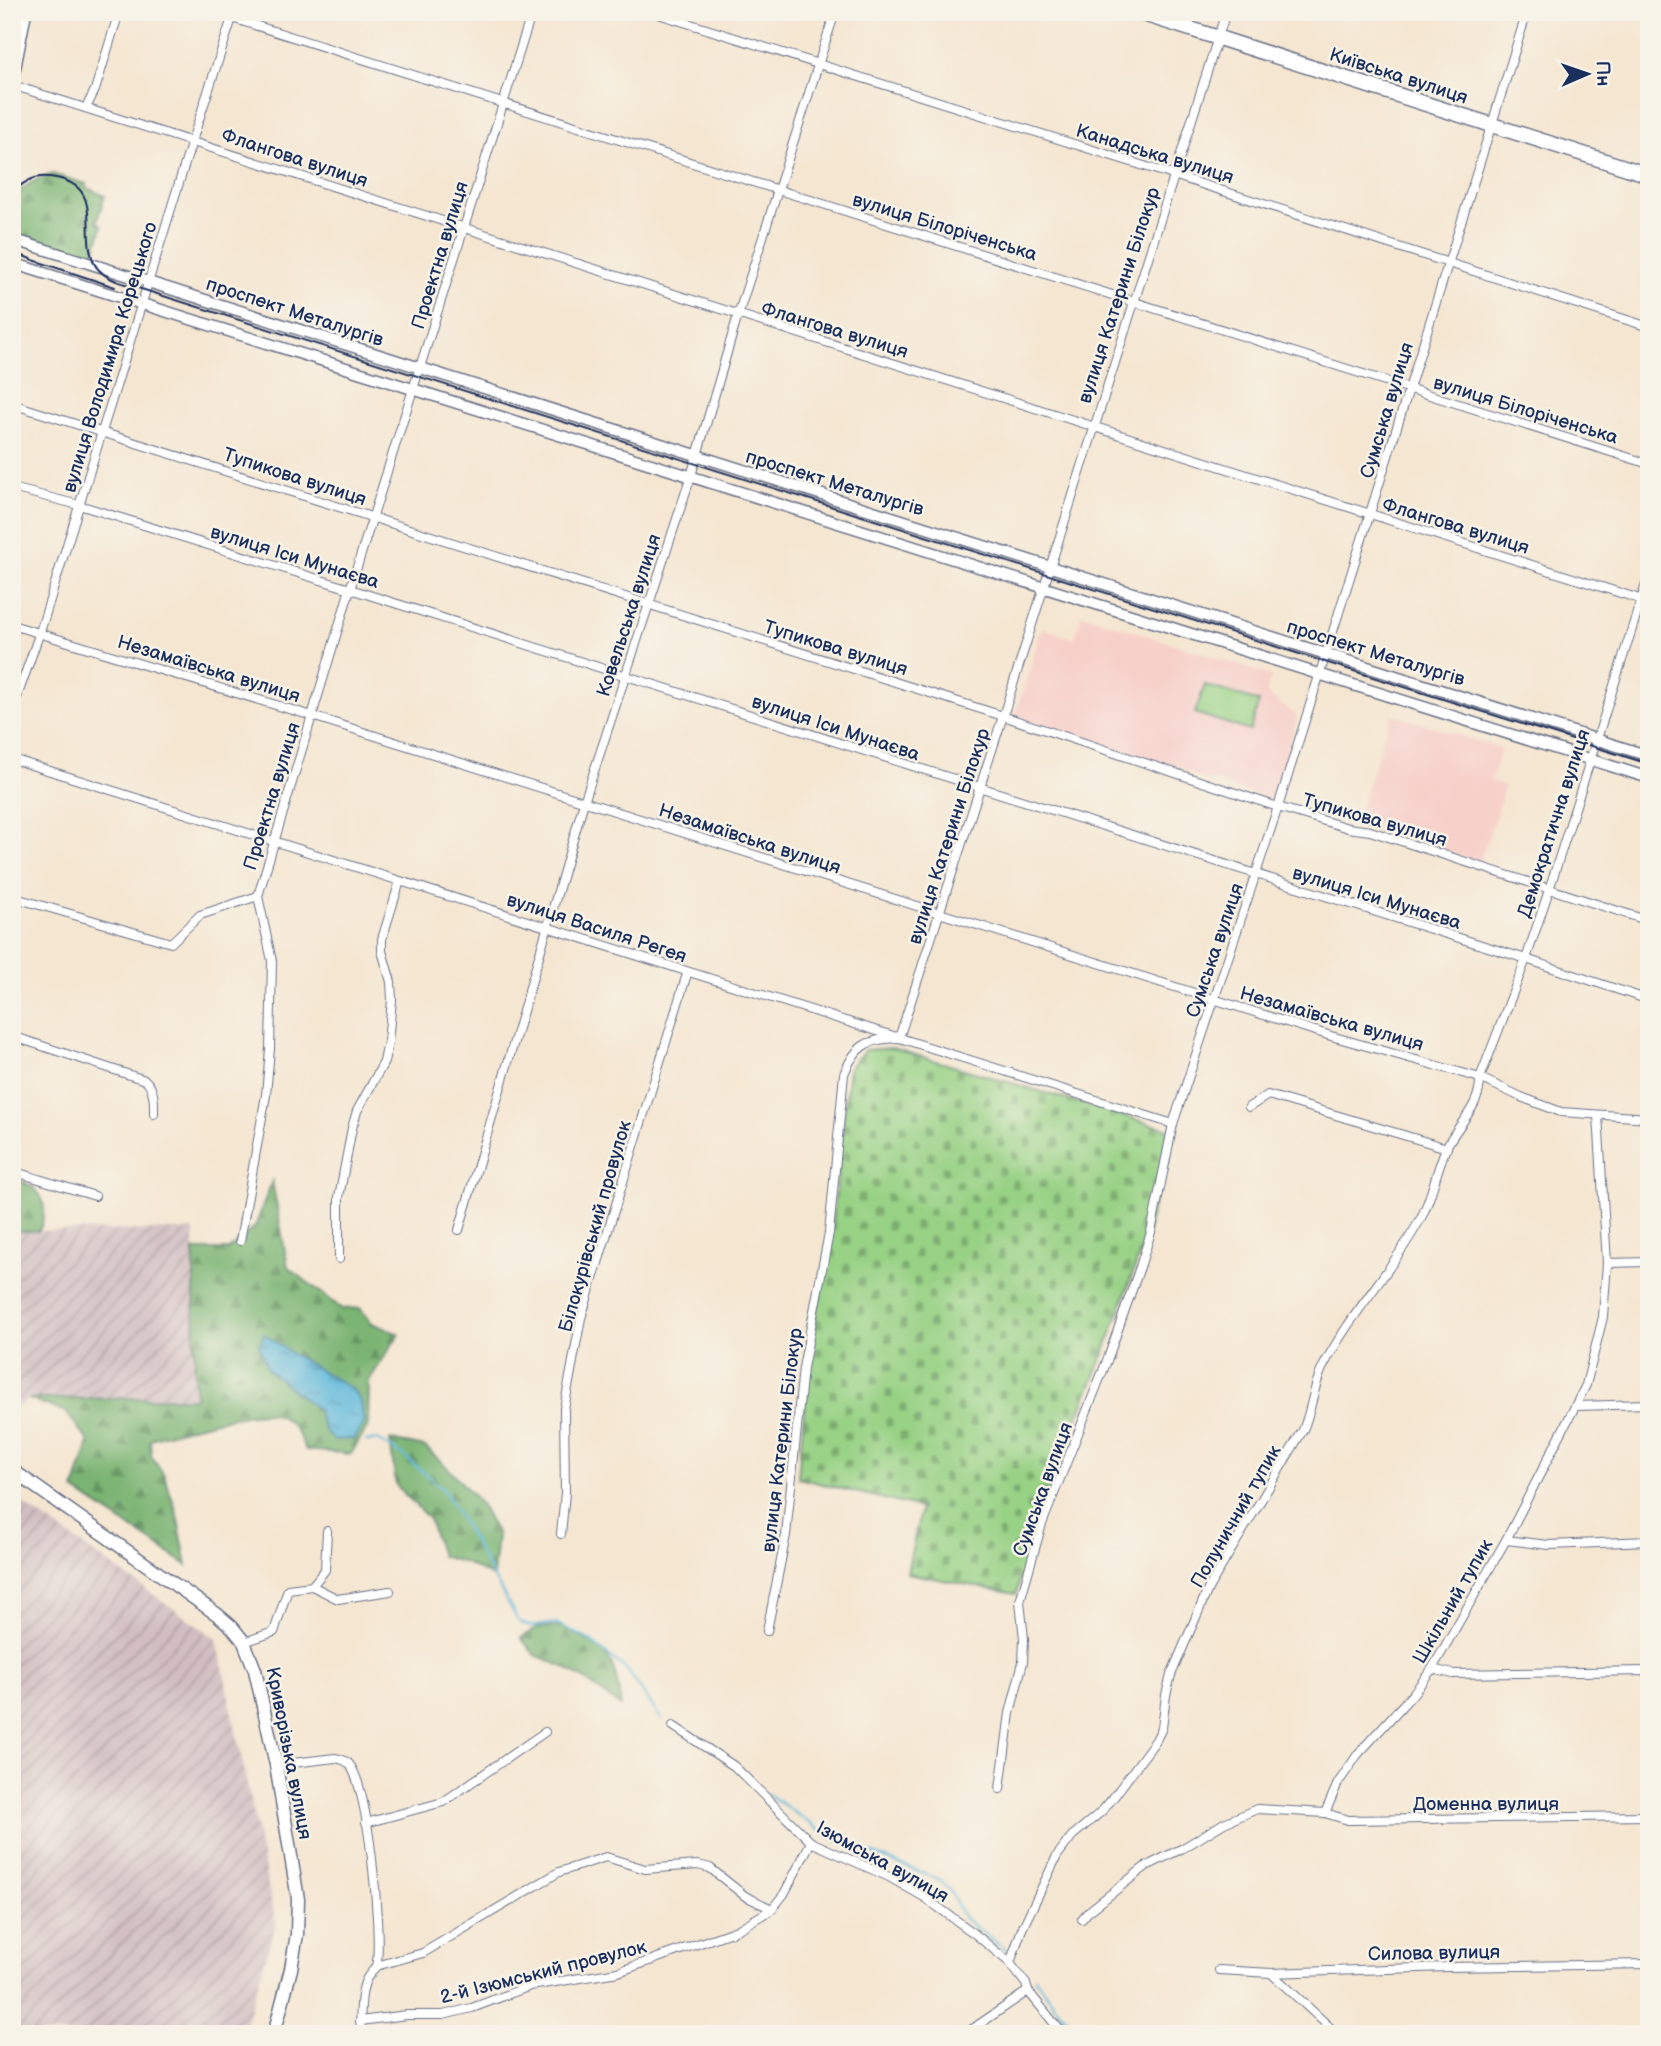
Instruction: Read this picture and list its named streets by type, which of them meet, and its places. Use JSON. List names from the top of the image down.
{
  "streets": {
    "highway": ["Київська вулиця"],
    "main road": ["проспект Металургів", "Криворізька вулиця"],
    "street": [
      "Канадська вулиця",
      "Флангова вулиця",
      "вулиця Білоріченська",
      "Проектна вулиця",
      "вулиця Катерини Білокур",
      "вулиця Володимира Корецького",
      "Сумська вулиця",
      "Тупикова вулиця",
      "вулиця Іси Мунаєва",
      "Ковельська вулиця",
      "Незамаївська вулиця",
      "Демократична вулиця",
      "вулиця Василя Регея",
      "Білокурівський провулок",
      "Полуничний тупик",
      "Шкільний тупик",
      "Доменна вулиця",
      "Ізюмська вулиця",
      "Силова вулиця",
      "2-й Ізюмський провулок"
    ]
  },
  "crossings": [
    ["Київська вулиця", "вулиця Катерини Білокур"],
    ["Київська вулиця", "Сумська вулиця"],
    ["Канадська вулиця", "вулиця Катерини Білокур"],
    ["Канадська вулиця", "Сумська вулиця"],
    ["Канадська вулиця", "Ковельська вулиця"],
    ["Флангова вулиця", "Проектна вулиця"],
    ["Флангова вулиця", "вулиця Катерини Білокур"],
    ["Флангова вулиця", "вулиця Володимира Корецького"],
    ["Флангова вулиця", "Сумська вулиця"],
    ["Флангова вулиця", "Ковельська вулиця"],
    ["Флангова вулиця", "Демократична вулиця"],
    ["вулиця Білоріченська", "Проектна вулиця"],
    ["вулиця Білоріченська", "вулиця Катерини Білокур"],
    ["вулиця Білоріченська", "вулиця Володимира Корецького"],
    ["вулиця Білоріченська", "Сумська вулиця"],
    ["вулиця Білоріченська", "Ковельська вулиця"],
    ["Проектна вулиця", "проспект Металургів"],
    ["Проектна вулиця", "Тупикова вулиця"],
    ["Проектна вулиця", "вулиця Іси Мунаєва"],
    ["Проектна вулиця", "Незамаївська вулиця"],
    ["Проектна вулиця", "вулиця Василя Регея"],
    ["вулиця Катерини Білокур", "проспект Металургів"],
    ["вулиця Катерини Білокур", "Тупикова вулиця"],
    ["вулиця Катерини Білокур", "вулиця Іси Мунаєва"],
    ["вулиця Катерини Білокур", "Незамаївська вулиця"],
    ["вулиця Катерини Білокур", "вулиця Василя Регея"],
    ["проспект Металургів", "вулиця Володимира Корецького"],
    ["проспект Металургів", "Сумська вулиця"],
    ["проспект Металургів", "Ковельська вулиця"],
    ["проспект Металургів", "Демократична вулиця"],
    ["вулиця Володимира Корецького", "Тупикова вулиця"],
    ["вулиця Володимира Корецького", "вулиця Іси Мунаєва"],
    ["вулиця Володимира Корецького", "Незамаївська вулиця"],
    ["Сумська вулиця", "Тупикова вулиця"],
    ["Сумська вулиця", "вулиця Іси Мунаєва"],
    ["Сумська вулиця", "Незамаївська вулиця"],
    ["Сумська вулиця", "вулиця Василя Регея"],
    ["Тупикова вулиця", "Ковельська вулиця"],
    ["Тупикова вулиця", "Демократична вулиця"],
    ["вулиця Іси Мунаєва", "Ковельська вулиця"],
    ["вулиця Іси Мунаєва", "Демократична вулиця"],
    ["Ковельська вулиця", "Незамаївська вулиця"],
    ["Ковельська вулиця", "вулиця Василя Регея"],
    ["Незамаївська вулиця", "Демократична вулиця"],
    ["Незамаївська вулиця", "Полуничний тупик"],
    ["Незамаївська вулиця", "Шкільний тупик"],
    ["Демократична вулиця", "Полуничний тупик"],
    ["вулиця Василя Регея", "Білокурівський провулок"],
    ["Полуничний тупик", "Ізюмська вулиця"],
    ["Шкільний тупик", "Доменна вулиця"],
    ["Ізюмська вулиця", "2-й Ізюмський провулок"]
  ],
  "north": "right"
}
